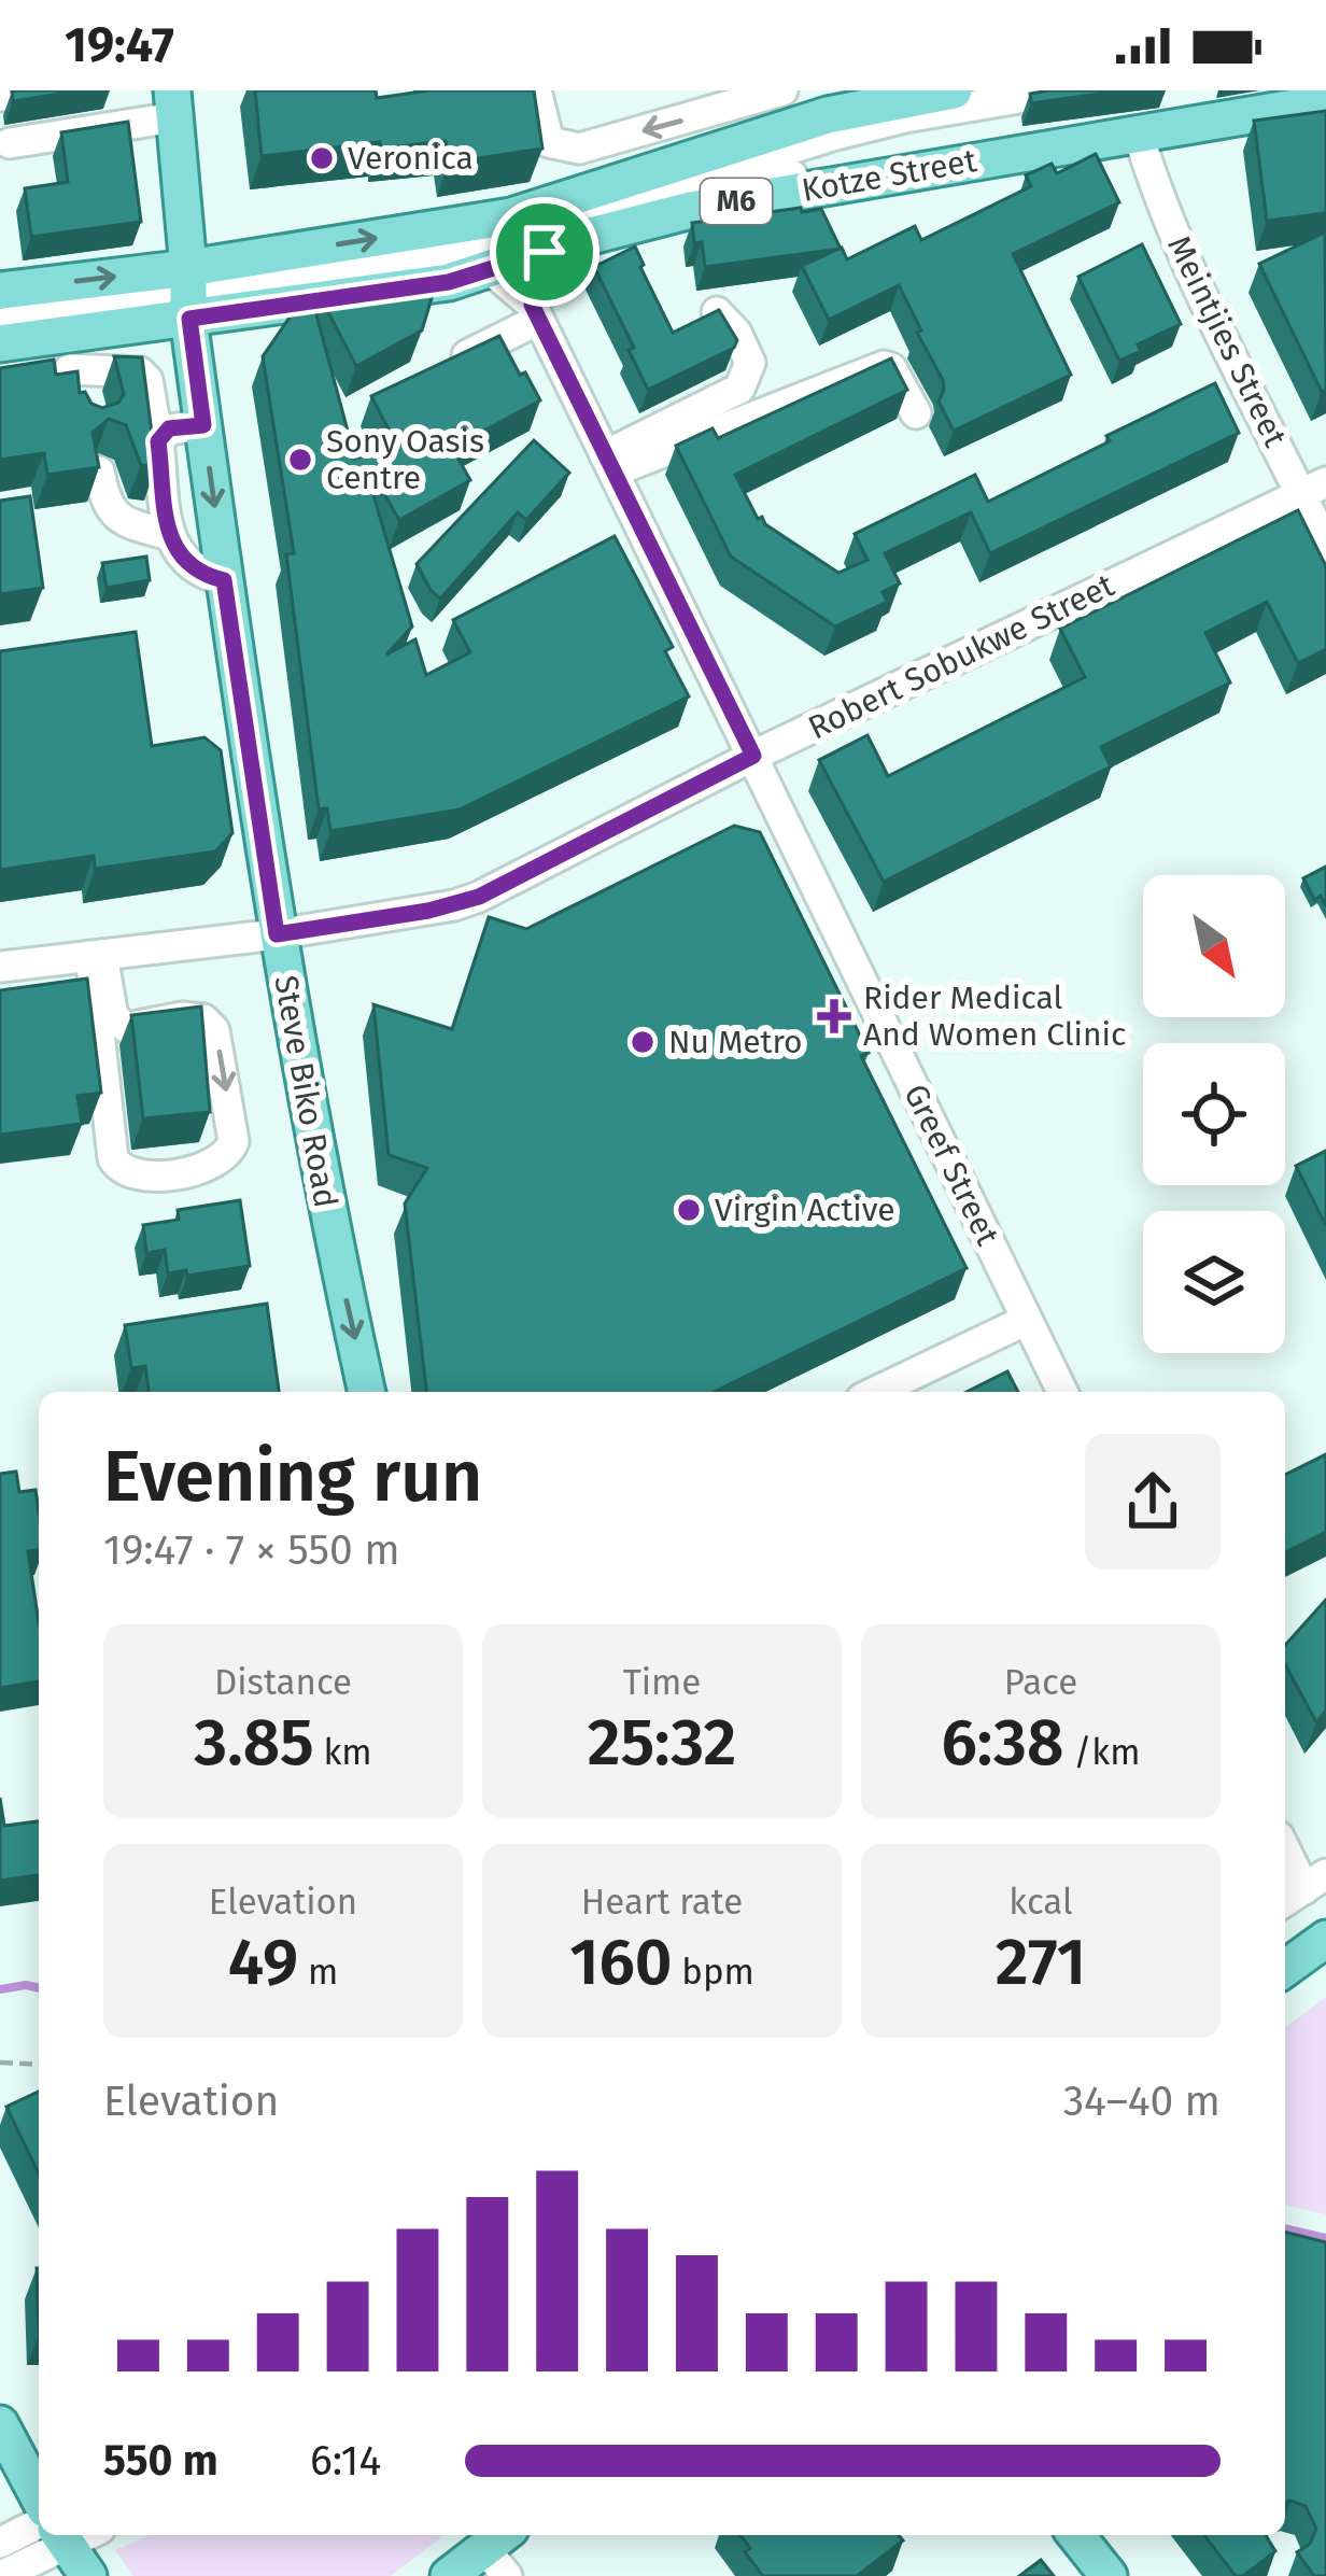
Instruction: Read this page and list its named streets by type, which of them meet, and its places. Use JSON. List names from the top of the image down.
{
  "streets": {
    "main road": ["Kotze Street", "M6", "Steve Biko Road"],
    "street": ["Meintjies Street", "Robert Sobukwe Street", "Greef Street"]
  },
  "crossings": [
    ["Kotze Street", "Meintjies Street"],
    ["Kotze Street", "Steve Biko Road"],
    ["Kotze Street", "Greef Street"],
    ["Meintjies Street", "Robert Sobukwe Street"],
    ["Robert Sobukwe Street", "Steve Biko Road"],
    ["Robert Sobukwe Street", "Greef Street"]
  ],
  "one_way": ["Steve Biko Road"],
  "places": {
    "other": [
      "Veronica",
      "Sony Oasis Centre",
      "Nu Metro",
      "Virgin Active"
    ],
    "health": ["Rider Medical And Women Clinic"]
  },
  "north": "bottom right",
  "page": {
    "status": "19:47",
    "heading": ["Evening run", "19:47 · 7 × 550 m"],
    "stats": [
      ["Distance", "3.85 km"],
      ["Time", "25:32"],
      ["Pace", "6:38 /km"],
      ["Elevation", "49 m"],
      ["Heart rate", "160 bpm"],
      ["kcal", "271"]
    ],
    "chart": ["Elevation", "34–40 m"],
    "list": [
      {
        "name": "550 m",
        "note": "6:14"
      }
    ]
  }
}
